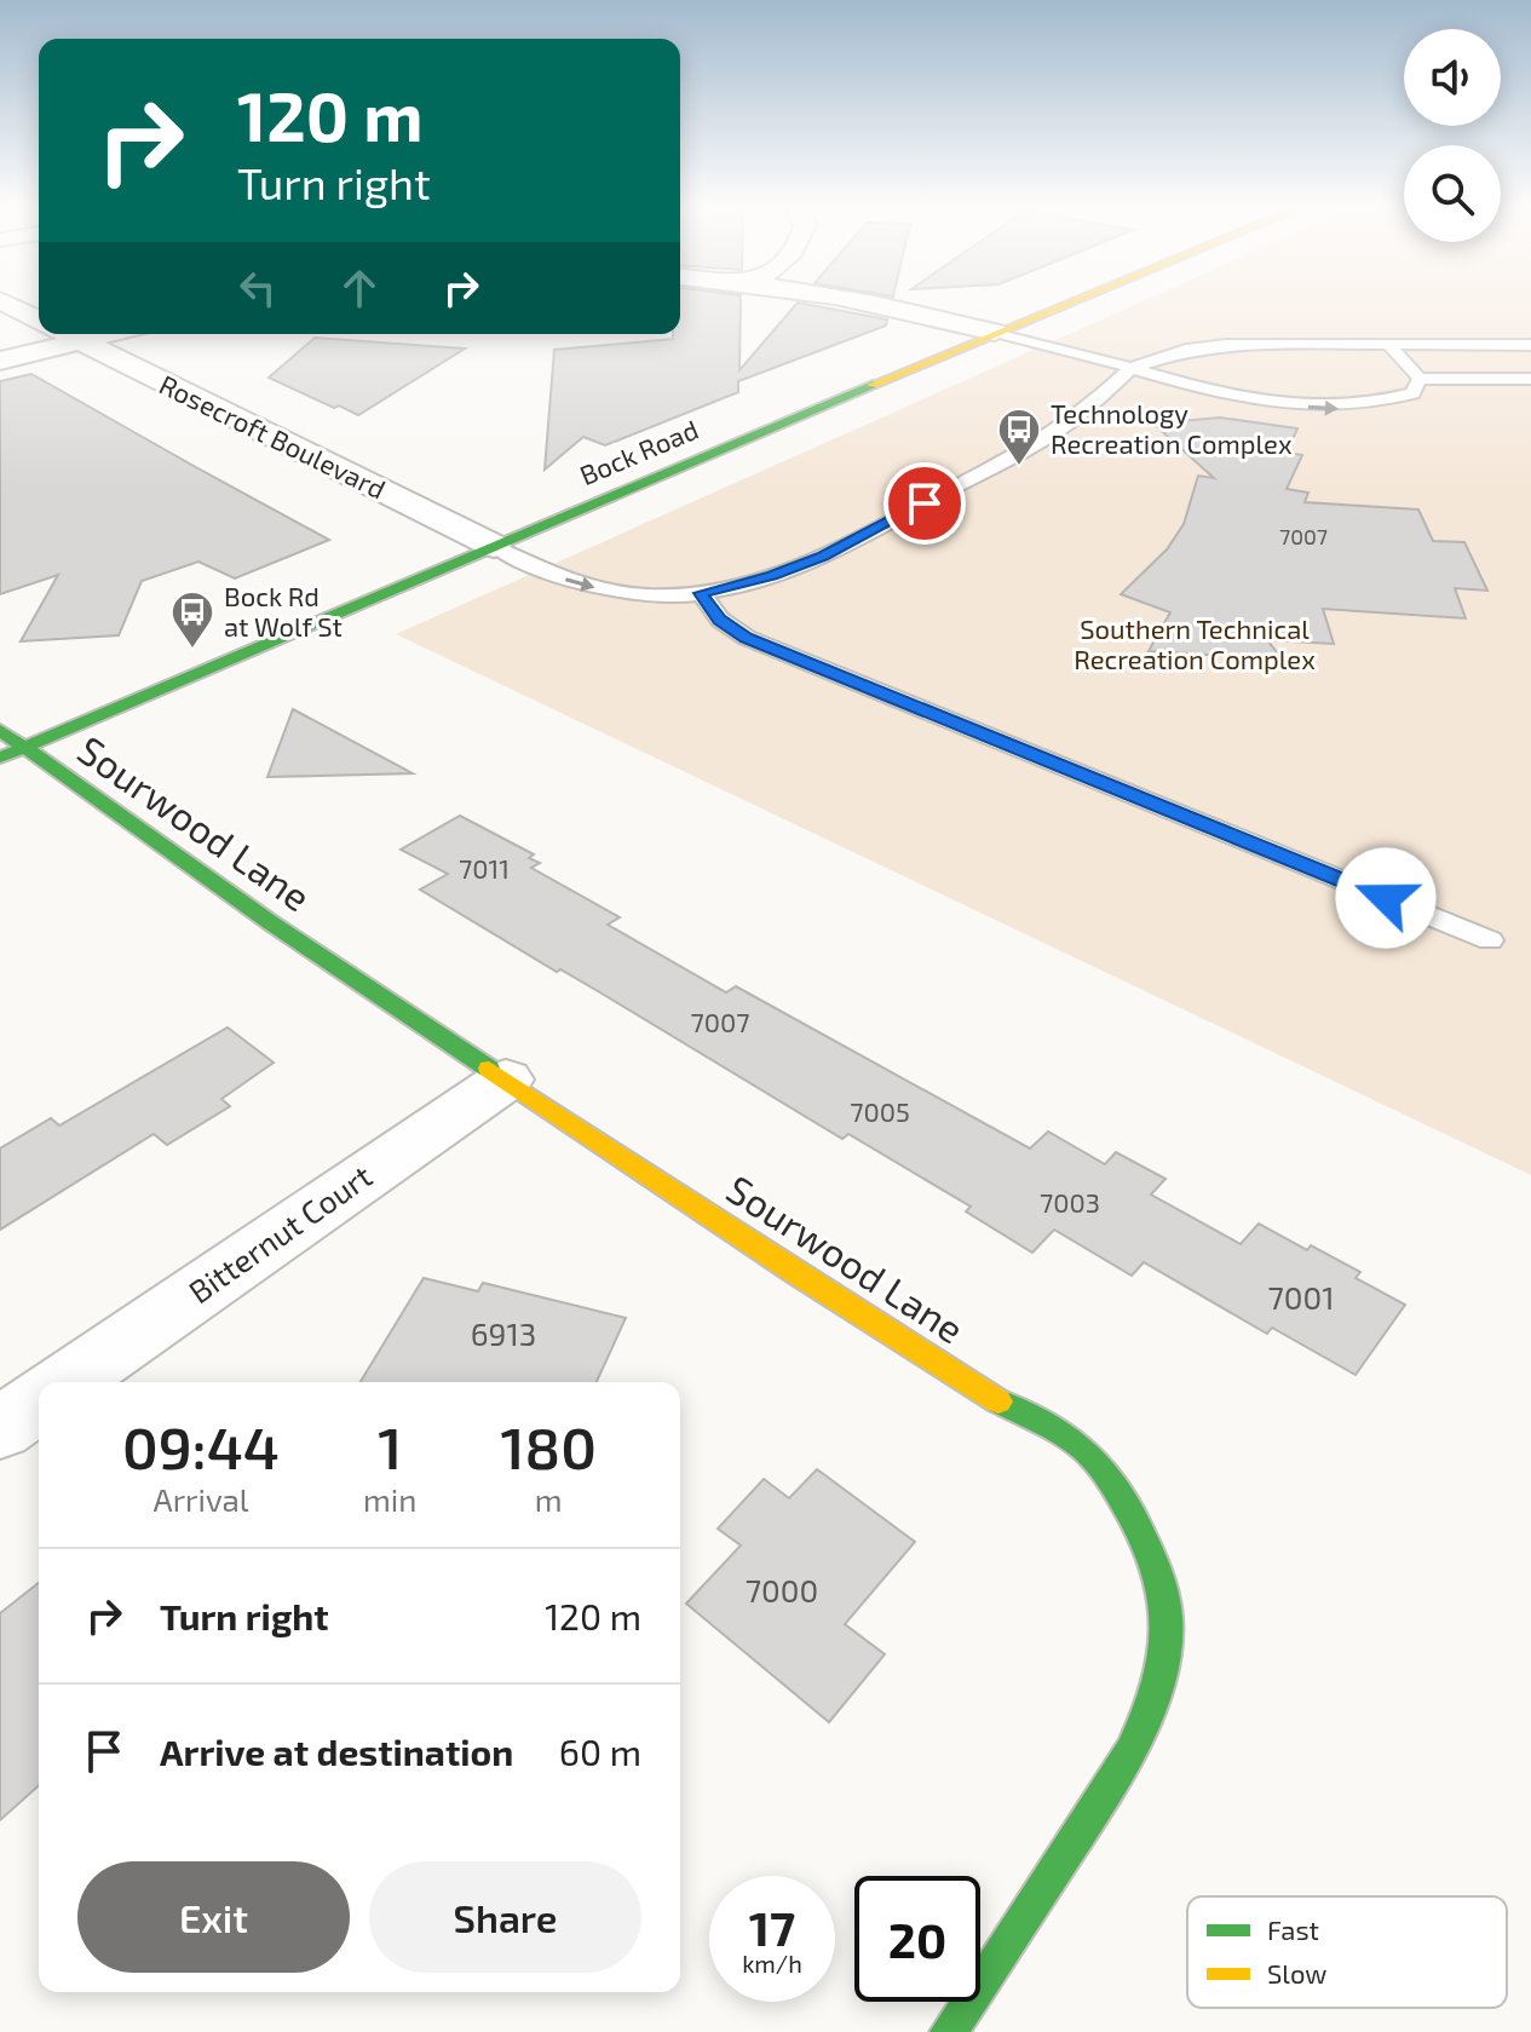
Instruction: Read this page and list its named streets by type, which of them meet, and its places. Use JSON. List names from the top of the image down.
{
  "streets": {
    "main road": ["Bock Road", "Sourwood Lane"],
    "street": ["Rosecroft Boulevard", "Bitternut Court"]
  },
  "crossings": [
    ["Rosecroft Boulevard", "Bock Road"],
    ["Bock Road", "Sourwood Lane"],
    ["Sourwood Lane", "Bitternut Court"]
  ],
  "parks": ["Southern Technical Recreation Complex"],
  "places": {
    "bus stop": ["Technology Recreation Complex", "Bock Rd at Wolf St"]
  },
  "house_numbers": [
    "7007",
    "7011",
    "7007",
    "7005",
    "7003",
    "7001",
    "6913",
    "7000"
  ],
  "legend": ["Fast", "Slow"],
  "page": {
    "turn": ["120 m", "Turn right"],
    "eta": [
      "09:44",
      "Arrival",
      "1",
      "min",
      "180",
      "m"
    ],
    "list": [
      {
        "name": "Turn right",
        "value": "120 m"
      },
      {
        "name": "Arrive at destination",
        "value": "60 m"
      }
    ],
    "buttons": ["Exit", "Share"],
    "speed": "17 km/h",
    "limit": "20"
  }
}
